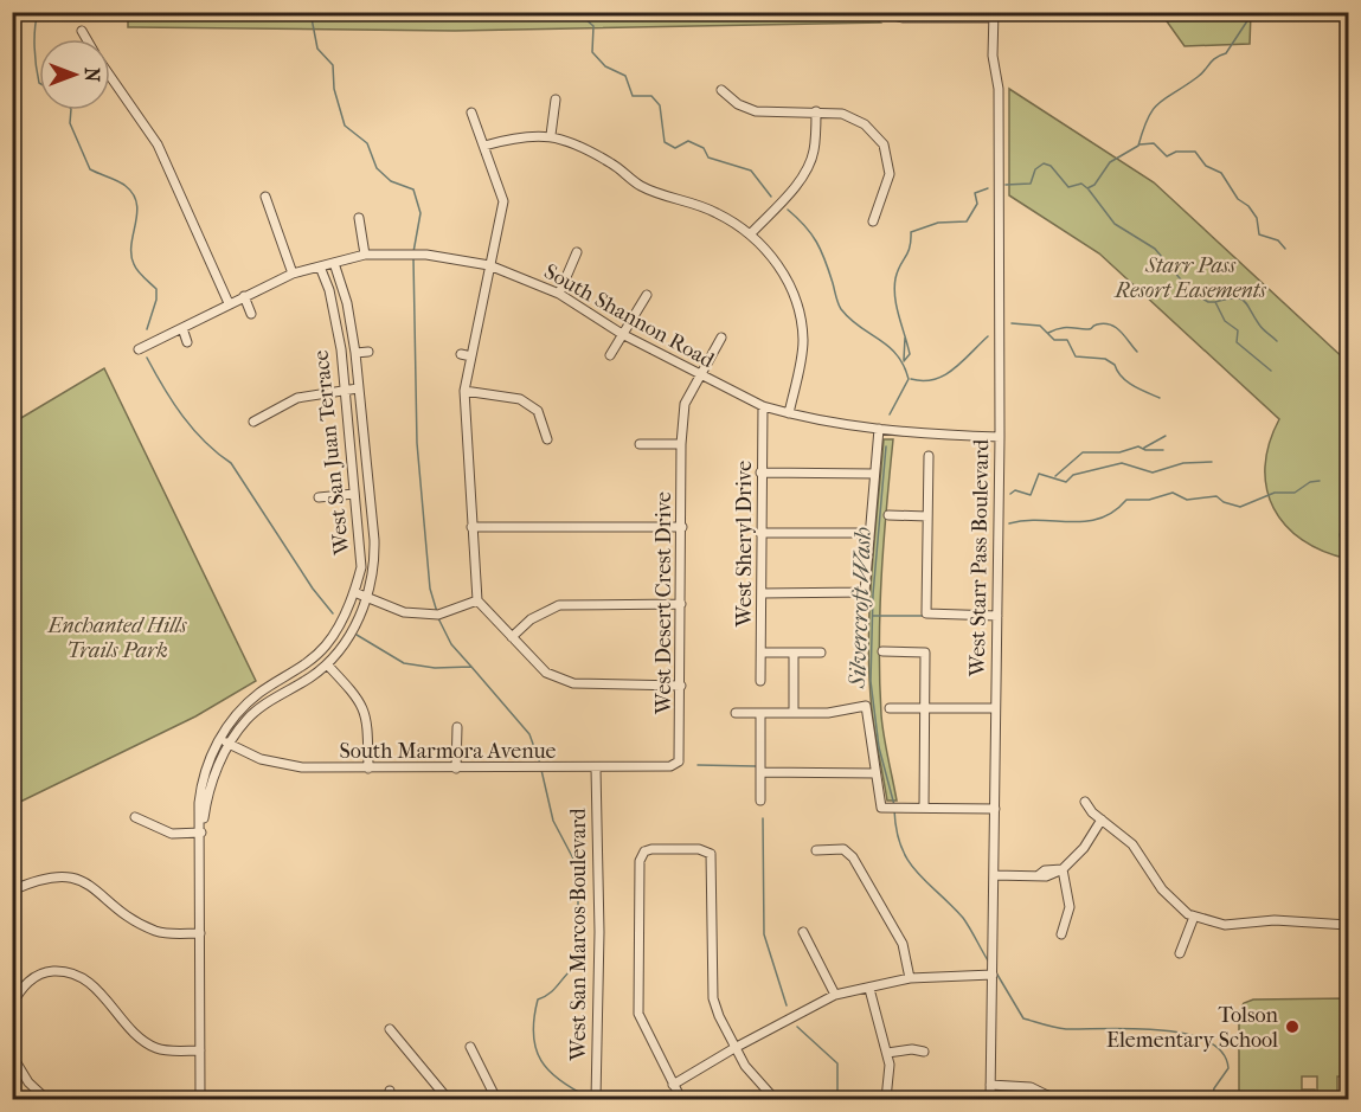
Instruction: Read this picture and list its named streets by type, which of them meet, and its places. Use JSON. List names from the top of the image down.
{
  "streets": {
    "street": [
      "South Shannon Road",
      "West San Juan Terrace",
      "West Sheryl Drive",
      "West Starr Pass Boulevard",
      "West Desert Crest Drive",
      "South Marmora Avenue",
      "West San Marcos Boulevard"
    ]
  },
  "crossings": [
    ["South Shannon Road", "West San Juan Terrace"],
    ["South Shannon Road", "West Sheryl Drive"],
    ["South Shannon Road", "West Starr Pass Boulevard"],
    ["South Shannon Road", "West Desert Crest Drive"],
    ["West San Juan Terrace", "South Marmora Avenue"],
    ["West Desert Crest Drive", "South Marmora Avenue"],
    ["South Marmora Avenue", "West San Marcos Boulevard"]
  ],
  "water": ["Silvercroft Wash"],
  "parks": ["Starr Pass Resort Easements", "Enchanted Hills Trails Park"],
  "places": ["Tolson Elementary School"],
  "north": "right"
}
